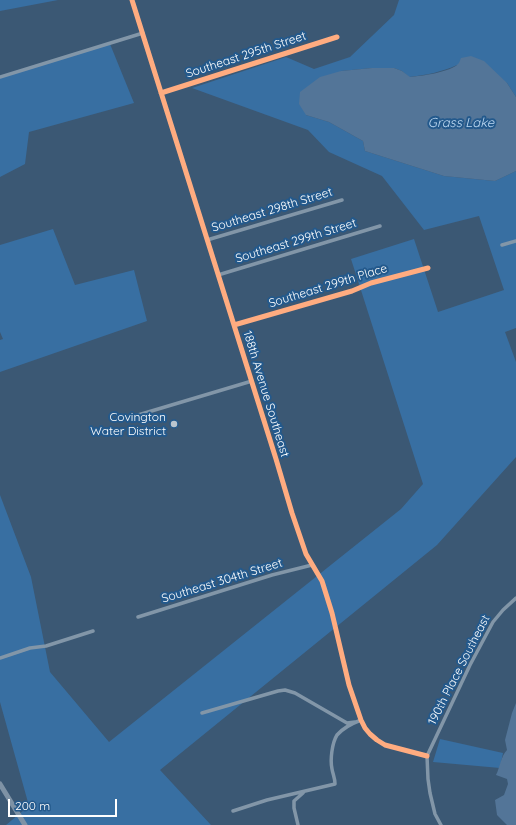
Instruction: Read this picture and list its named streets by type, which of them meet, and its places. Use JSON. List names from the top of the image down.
{
  "streets": {
    "street": [
      "Southeast 295th Street",
      "Southeast 298th Street",
      "Southeast 299th Street",
      "Southeast 299th Place",
      "188th Avenue Southeast",
      "Southeast 304th Street",
      "190th Place Southeast"
    ]
  },
  "crossings": [
    ["Southeast 295th Street", "188th Avenue Southeast"],
    ["Southeast 298th Street", "188th Avenue Southeast"],
    ["Southeast 299th Street", "188th Avenue Southeast"],
    ["Southeast 299th Place", "188th Avenue Southeast"],
    ["188th Avenue Southeast", "Southeast 304th Street"],
    ["188th Avenue Southeast", "190th Place Southeast"]
  ],
  "water": ["Grass Lake"],
  "places": ["Covington Water District"],
  "scale_bar": "200 m"
}
